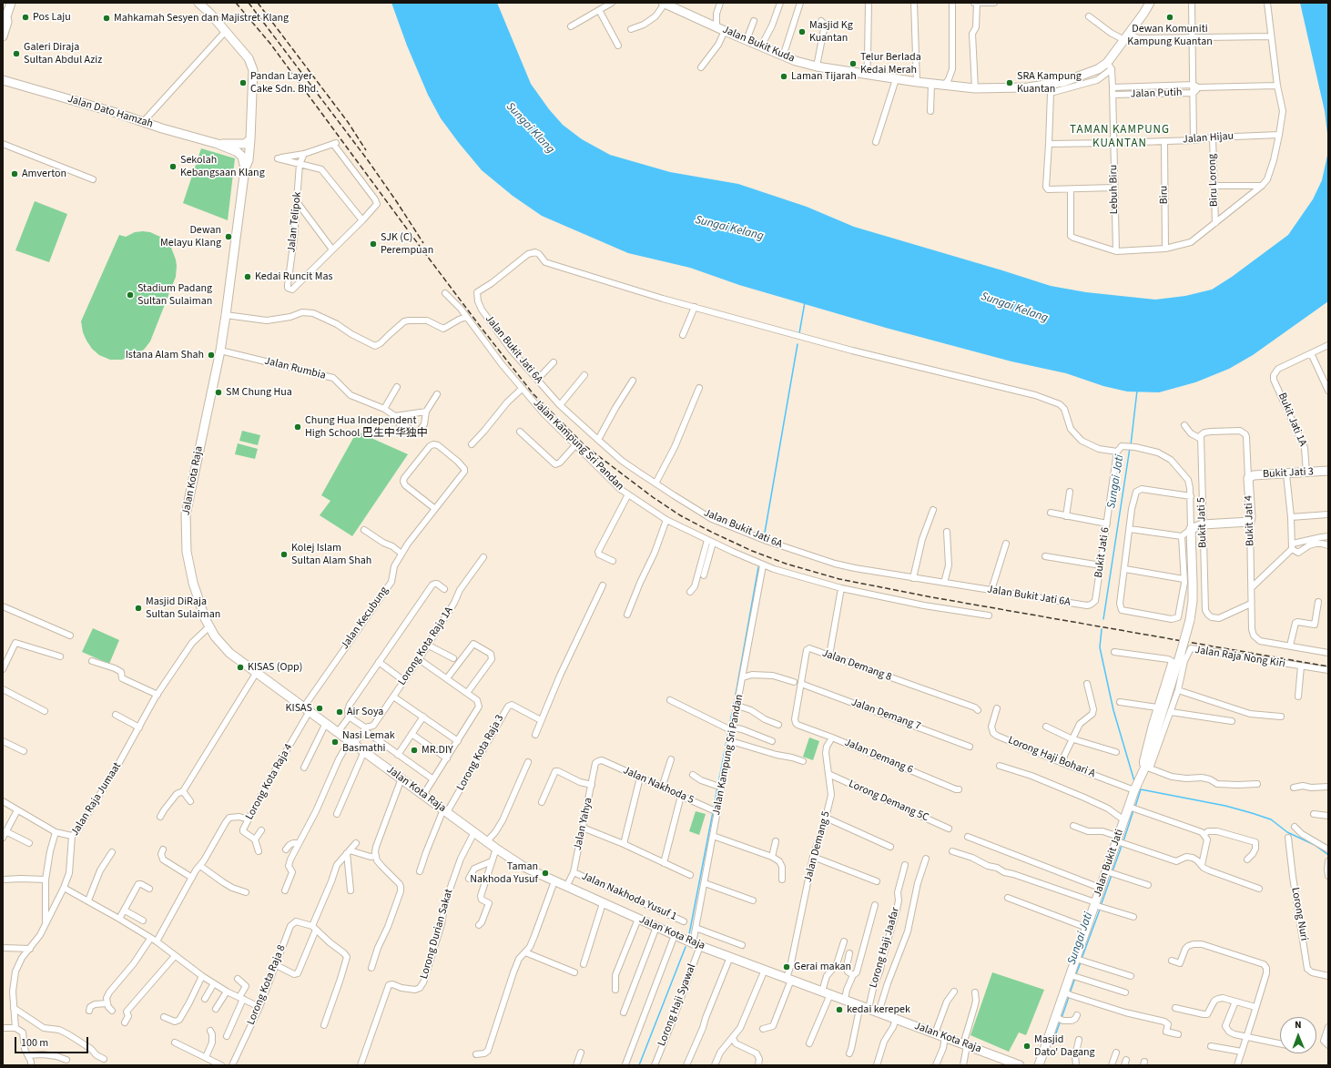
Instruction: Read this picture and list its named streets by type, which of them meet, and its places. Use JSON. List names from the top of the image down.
{
  "streets": {
    "main road": [
      "Jalan Bukit Kuda",
      "Jalan Dato Hamzah",
      "Bukit Jati 3",
      "Jalan Kota Raja",
      "Bukit Jati 4",
      "Jalan Bukit Jati"
    ],
    "street": [
      "Jalan Putih",
      "Jalan Hijau",
      "Biru Lorong",
      "Lebuh Biru",
      "Biru",
      "Jalan Telipok",
      "Jalan Bukit Jati 6A",
      "Jalan Rumbia",
      "Bukit Jati 1A",
      "Jalan Kampung Sri Pandan",
      "Bukit Jati 5",
      "Bukit Jati 6",
      "Jalan Kecubung",
      "Lorong Kota Raja 1A",
      "Jalan Raja Nong Kiri",
      "Jalan Demang 8",
      "Jalan Demang 7",
      "Lorong Kota Raja 3",
      "Jalan Demang 6",
      "Lorong Haji Bohari A",
      "Lorong Kota Raja 4",
      "Jalan Nakhoda 5",
      "Jalan Raja Jumaat",
      "Lorong Demang 5C",
      "Jalan Yahya",
      "Jalan Demang 5",
      "Jalan Nakhoda Yusuf 1",
      "Lorong Nuri",
      "Lorong Durian Sakat",
      "Lorong Haji Jaafar",
      "Lorong Kota Raja 8",
      "Lorong Haji Syawal"
    ]
  },
  "crossings": [
    ["Jalan Bukit Kuda", "Lebuh Biru"],
    ["Jalan Putih", "Lebuh Biru"],
    ["Jalan Hijau", "Biru Lorong"],
    ["Jalan Hijau", "Lebuh Biru"],
    ["Jalan Hijau", "Biru"],
    ["Jalan Bukit Jati 6A", "Bukit Jati 6"],
    ["Jalan Rumbia", "Jalan Kota Raja"],
    ["Bukit Jati 1A", "Bukit Jati 3"],
    ["Jalan Kampung Sri Pandan", "Jalan Kota Raja"],
    ["Jalan Kampung Sri Pandan", "Jalan Nakhoda 5"],
    ["Jalan Kampung Sri Pandan", "Lorong Haji Syawal"],
    ["Bukit Jati 3", "Bukit Jati 4"],
    ["Jalan Kota Raja", "Jalan Kecubung"],
    ["Jalan Kota Raja", "Lorong Kota Raja 1A"],
    ["Jalan Kota Raja", "Lorong Kota Raja 3"],
    ["Jalan Kota Raja", "Lorong Kota Raja 4"],
    ["Jalan Kota Raja", "Jalan Raja Jumaat"],
    ["Jalan Kota Raja", "Jalan Yahya"],
    ["Jalan Kota Raja", "Jalan Demang 5"],
    ["Jalan Kota Raja", "Lorong Durian Sakat"],
    ["Jalan Kota Raja", "Lorong Haji Jaafar"],
    ["Jalan Kota Raja", "Lorong Haji Syawal"],
    ["Bukit Jati 4", "Bukit Jati 5"],
    ["Jalan Kecubung", "Lorong Kota Raja 4"],
    ["Jalan Raja Nong Kiri", "Jalan Bukit Jati"],
    ["Jalan Demang 8", "Jalan Demang 7"],
    ["Jalan Demang 8", "Jalan Demang 6"],
    ["Jalan Demang 6", "Jalan Demang 5"],
    ["Lorong Haji Bohari A", "Jalan Bukit Jati"],
    ["Jalan Nakhoda 5", "Jalan Yahya"],
    ["Lorong Demang 5C", "Jalan Demang 5"],
    ["Jalan Yahya", "Jalan Nakhoda Yusuf 1"]
  ],
  "districts": ["TAMAN KAMPUNG KUANTAN"],
  "water": ["Sungai Klang", "Sungai Kelang", "Sungai Jati"],
  "places": [
    "Pos Laju",
    "Dewan Komuniti Kampung Kuantan",
    "Mahkamah Sesyen dan Majistret Klang",
    "Masjid Kg Kuantan",
    "Galeri Diraja Sultan Abdul Aziz",
    "Telur Berlada Kedai Merah",
    "Laman Tijarah",
    "Pandan Layer Cake Sdn. Bhd.",
    "SRA Kampung Kuantan",
    "Sekolah Kebangsaan Klang",
    "Amverton",
    "Dewan Melayu Klang",
    "SJK (C) Perempuan",
    "Kedai Runcit Mas",
    "Stadium Padang Sultan Sulaiman",
    "Istana Alam Shah",
    "SM Chung Hua",
    "Chung Hua Independent High School 巴生中华独中",
    "Kolej Islam Sultan Alam Shah",
    "Masjid DiRaja Sultan Sulaiman",
    "KISAS (Opp)",
    "KISAS",
    "Air Soya",
    "Nasi Lemak Basmathi",
    "MR.DIY",
    "Taman Nakhoda Yusuf",
    "Gerai makan",
    "kedai kerepek",
    "Masjid Dato' Dagang"
  ],
  "scale_bar": "100 m",
  "north": "top"
}
